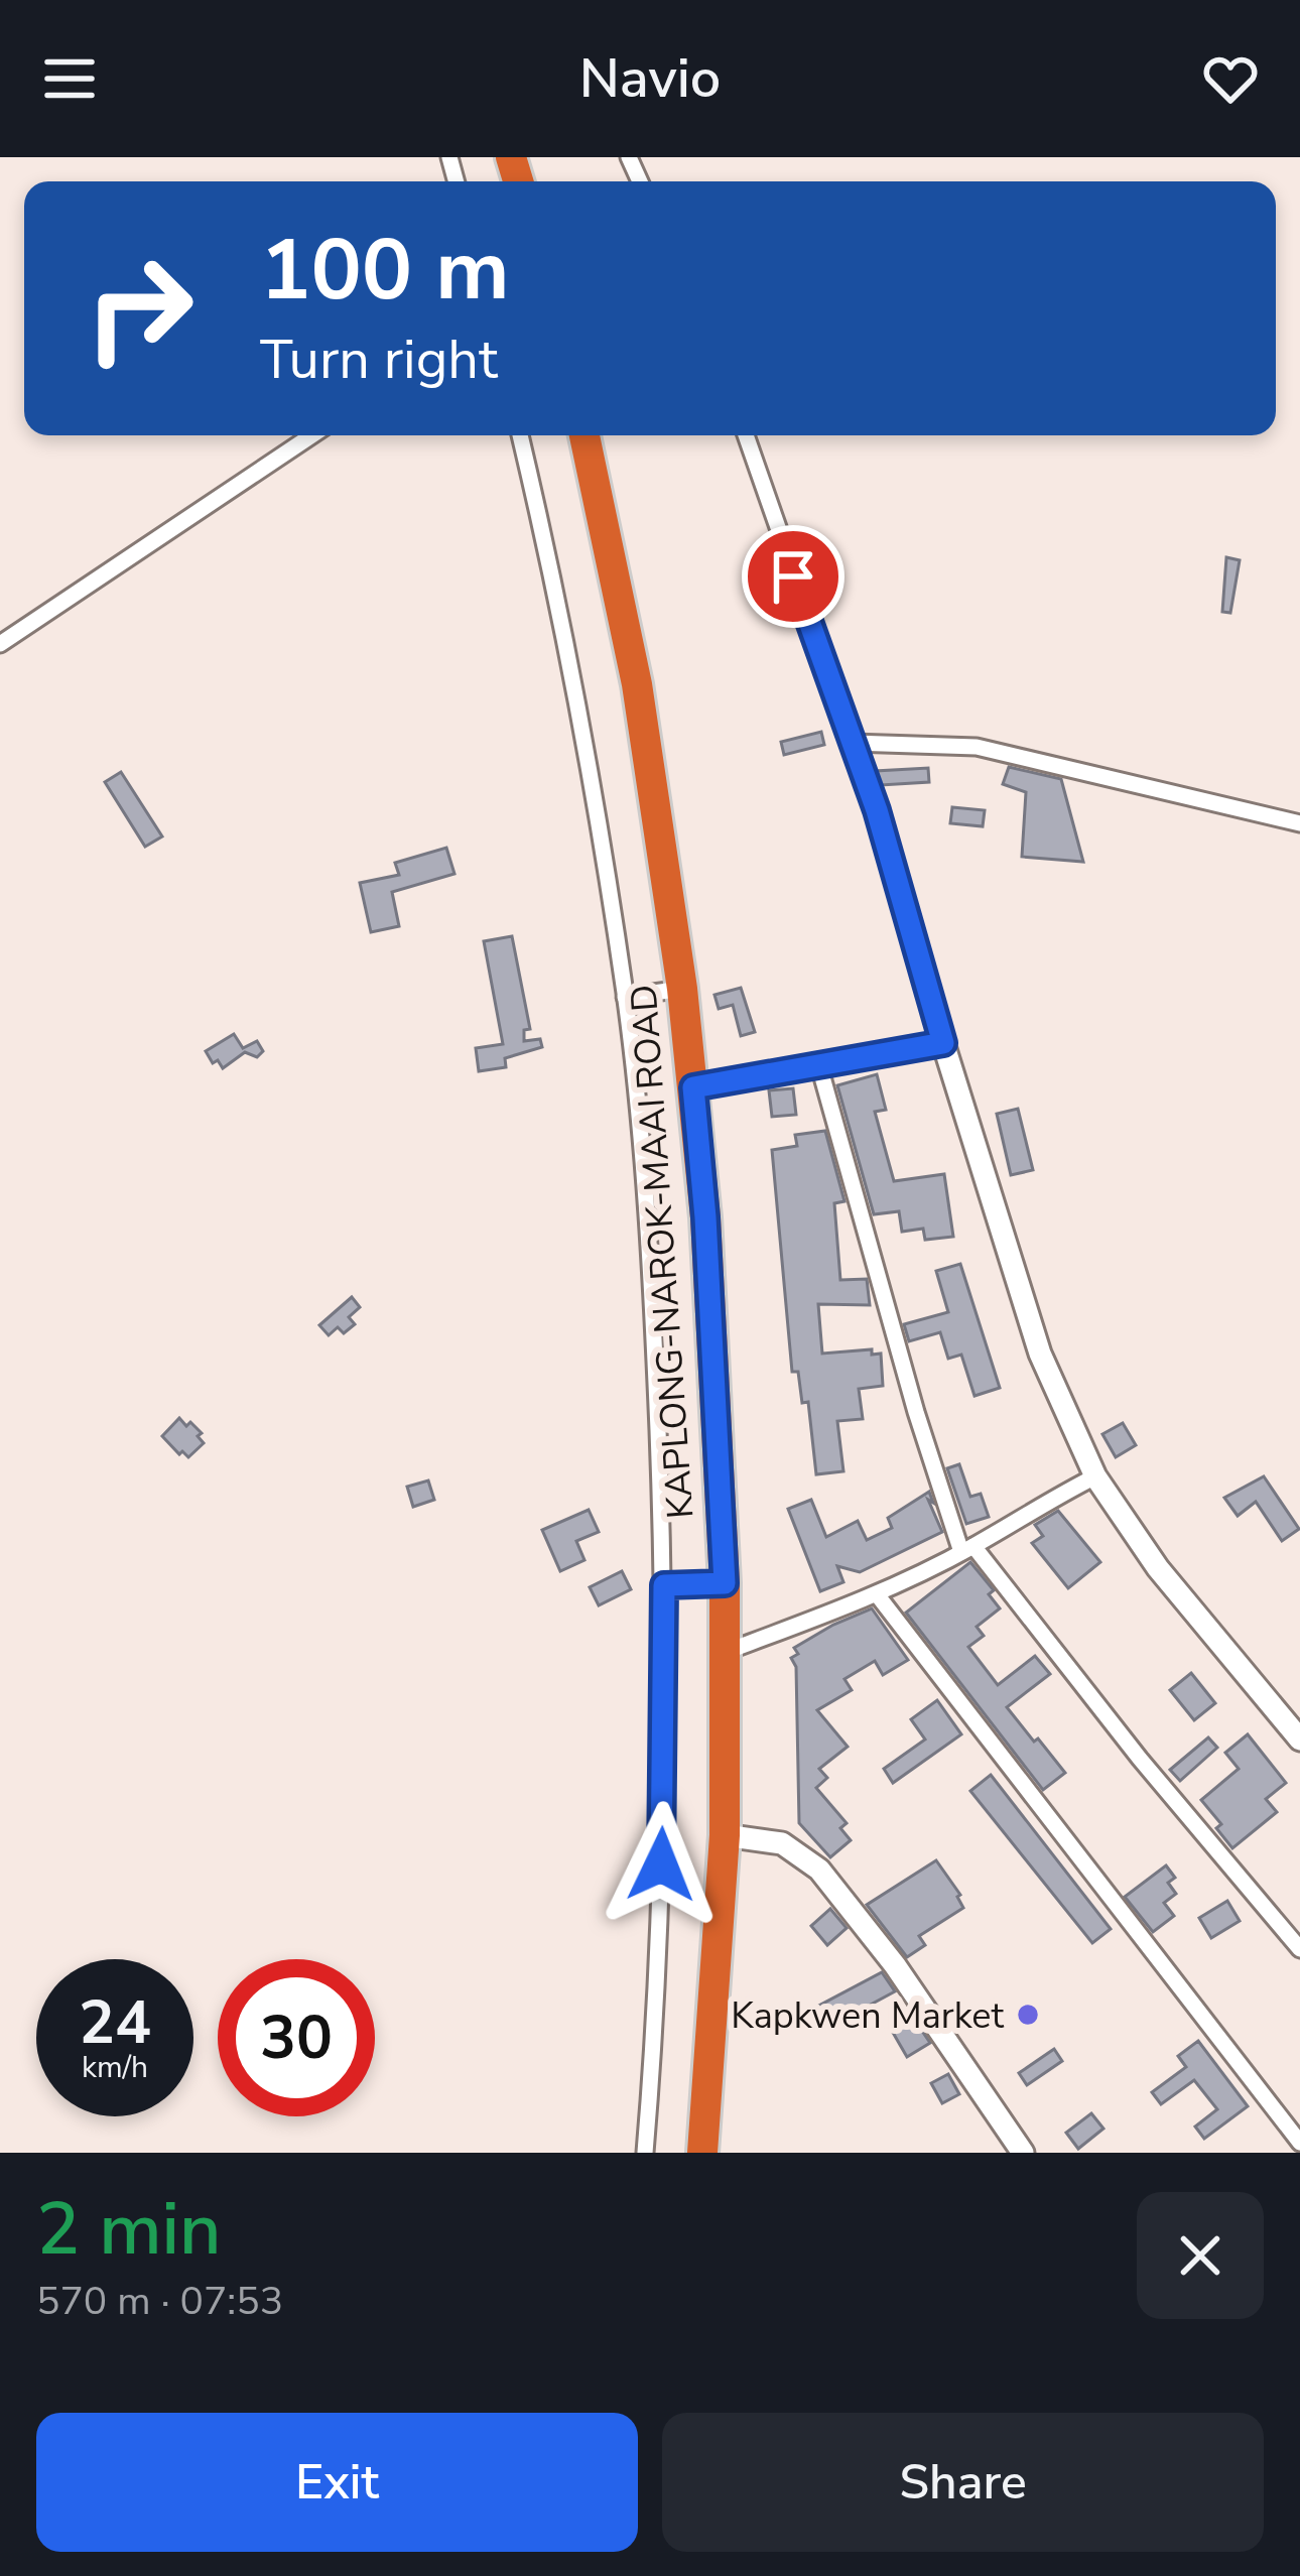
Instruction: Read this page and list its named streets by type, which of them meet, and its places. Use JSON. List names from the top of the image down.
{
  "streets": {
    "highway": ["KAPLONG-NAROK-MAAI ROAD"]
  },
  "places": ["Kapkwen Market"],
  "page": {
    "header": "Navio",
    "turn": ["100 m", "Turn right"],
    "speed": "24 km/h",
    "limit": "30",
    "heading": ["2 min", "570 m · 07:53"],
    "buttons": ["Exit", "Share"]
  }
}
